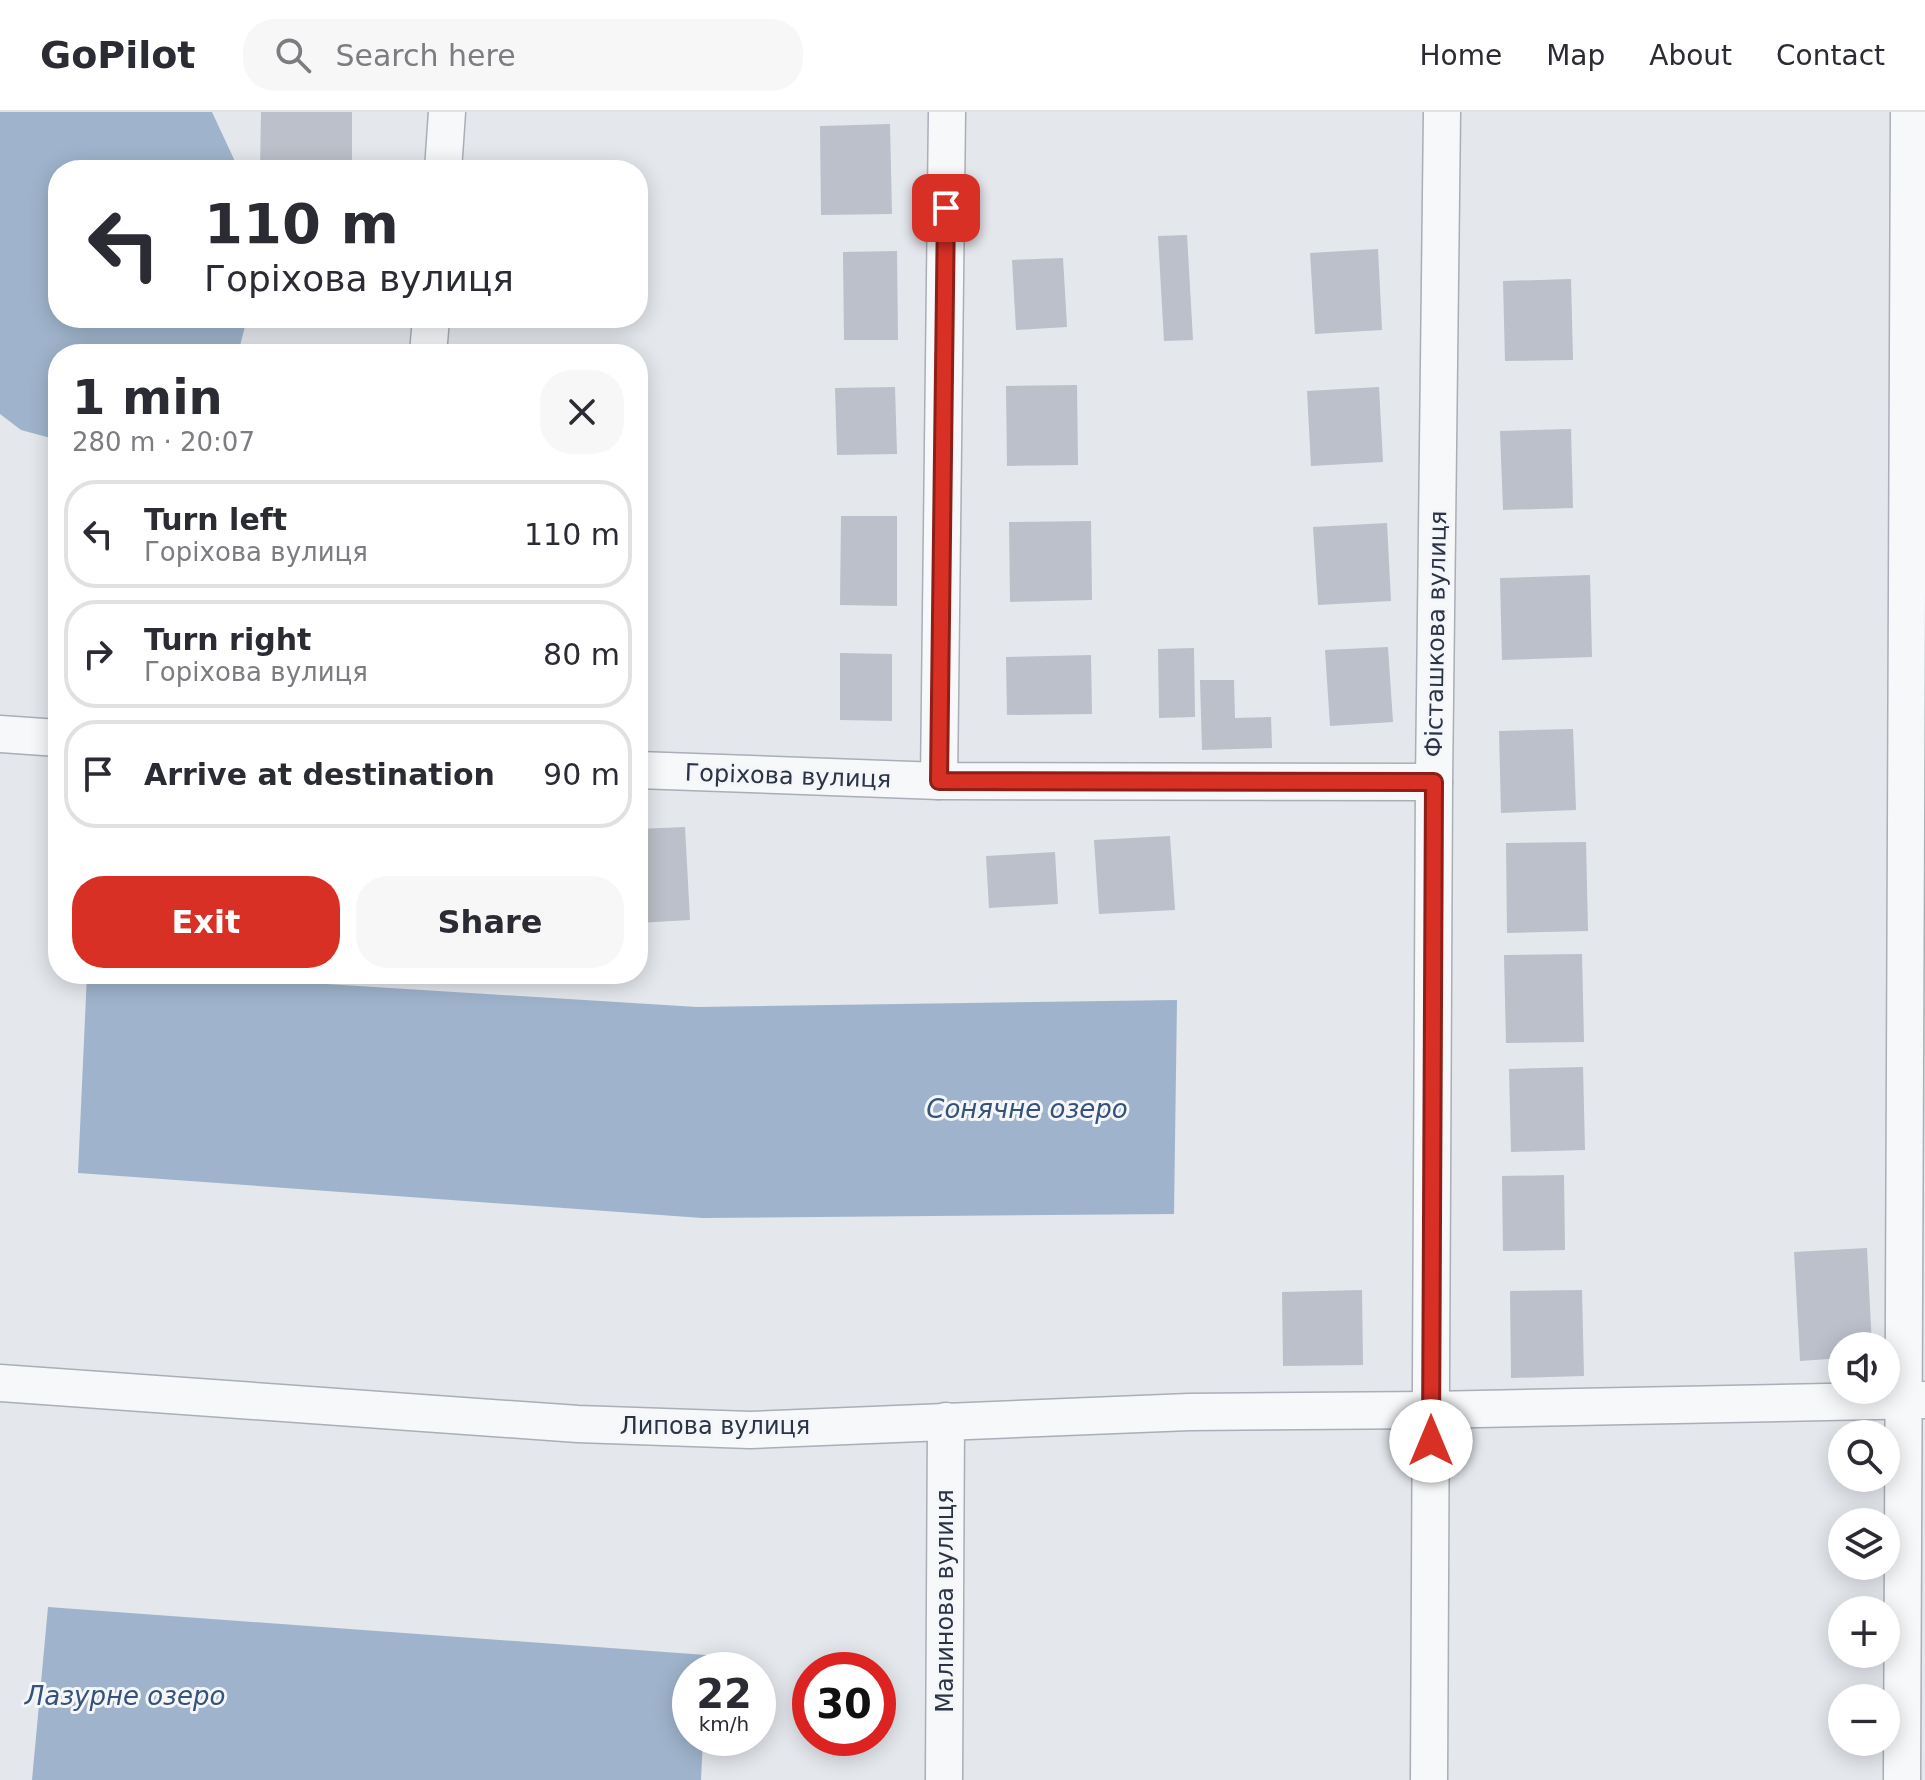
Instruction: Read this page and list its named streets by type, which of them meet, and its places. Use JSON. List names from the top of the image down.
{
  "streets": {
    "street": [
      "Фісташкова вулиця",
      "Горіхова вулиця",
      "Липова вулиця",
      "Малинова вулиця"
    ]
  },
  "crossings": [
    ["Фісташкова вулиця", "Горіхова вулиця"],
    ["Фісташкова вулиця", "Липова вулиця"],
    ["Липова вулиця", "Малинова вулиця"]
  ],
  "water": ["Сонячне озеро", "Лазурне озеро"],
  "page": {
    "header": "GoPilot",
    "search": "Search here",
    "nav": [
      "Home",
      "Map",
      "About",
      "Contact"
    ],
    "turn": ["110 m", "Горіхова вулиця"],
    "heading": ["1 min", "280 m · 20:07"],
    "list": [
      {
        "name": "Turn left",
        "note": "Горіхова вулиця",
        "value": "110 m"
      },
      {
        "name": "Turn right",
        "note": "Горіхова вулиця",
        "value": "80 m"
      },
      {
        "name": "Arrive at destination",
        "value": "90 m"
      }
    ],
    "buttons": ["Exit", "Share"],
    "map_buttons": ["+", "−"],
    "speed": "22 km/h",
    "limit": "30"
  }
}
